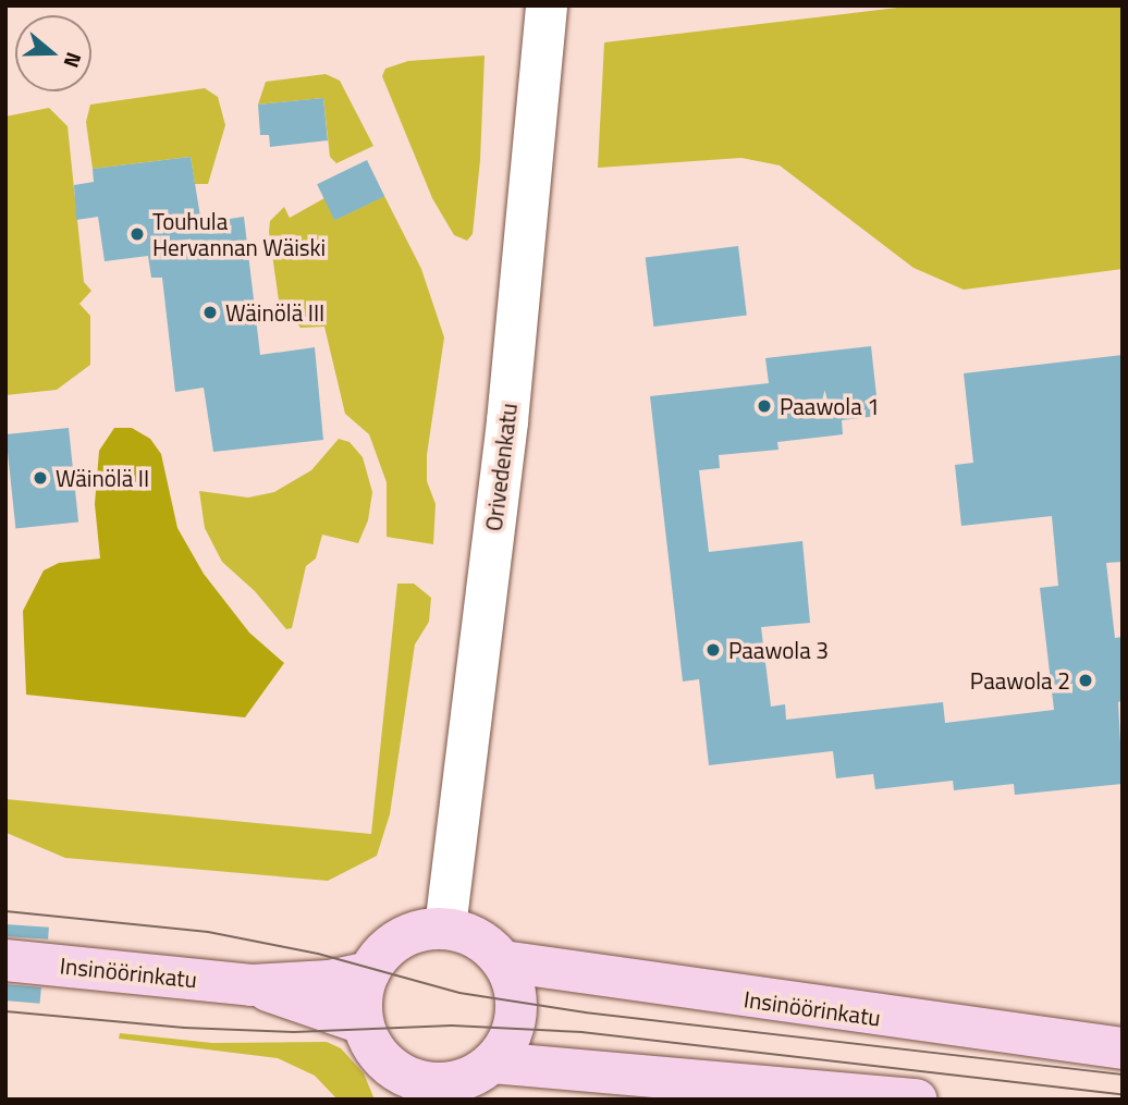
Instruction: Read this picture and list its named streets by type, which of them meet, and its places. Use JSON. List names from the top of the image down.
{
  "streets": {
    "main road": ["Insinöörinkatu"],
    "street": ["Orivedenkatu"]
  },
  "crossings": [
    ["Orivedenkatu", "Insinöörinkatu"]
  ],
  "places": [
    "Touhula Hervannan Wäiski",
    "Wäinölä III",
    "Paawola 1",
    "Wäinölä II",
    "Paawola 3",
    "Paawola 2"
  ],
  "north": "right"
}
